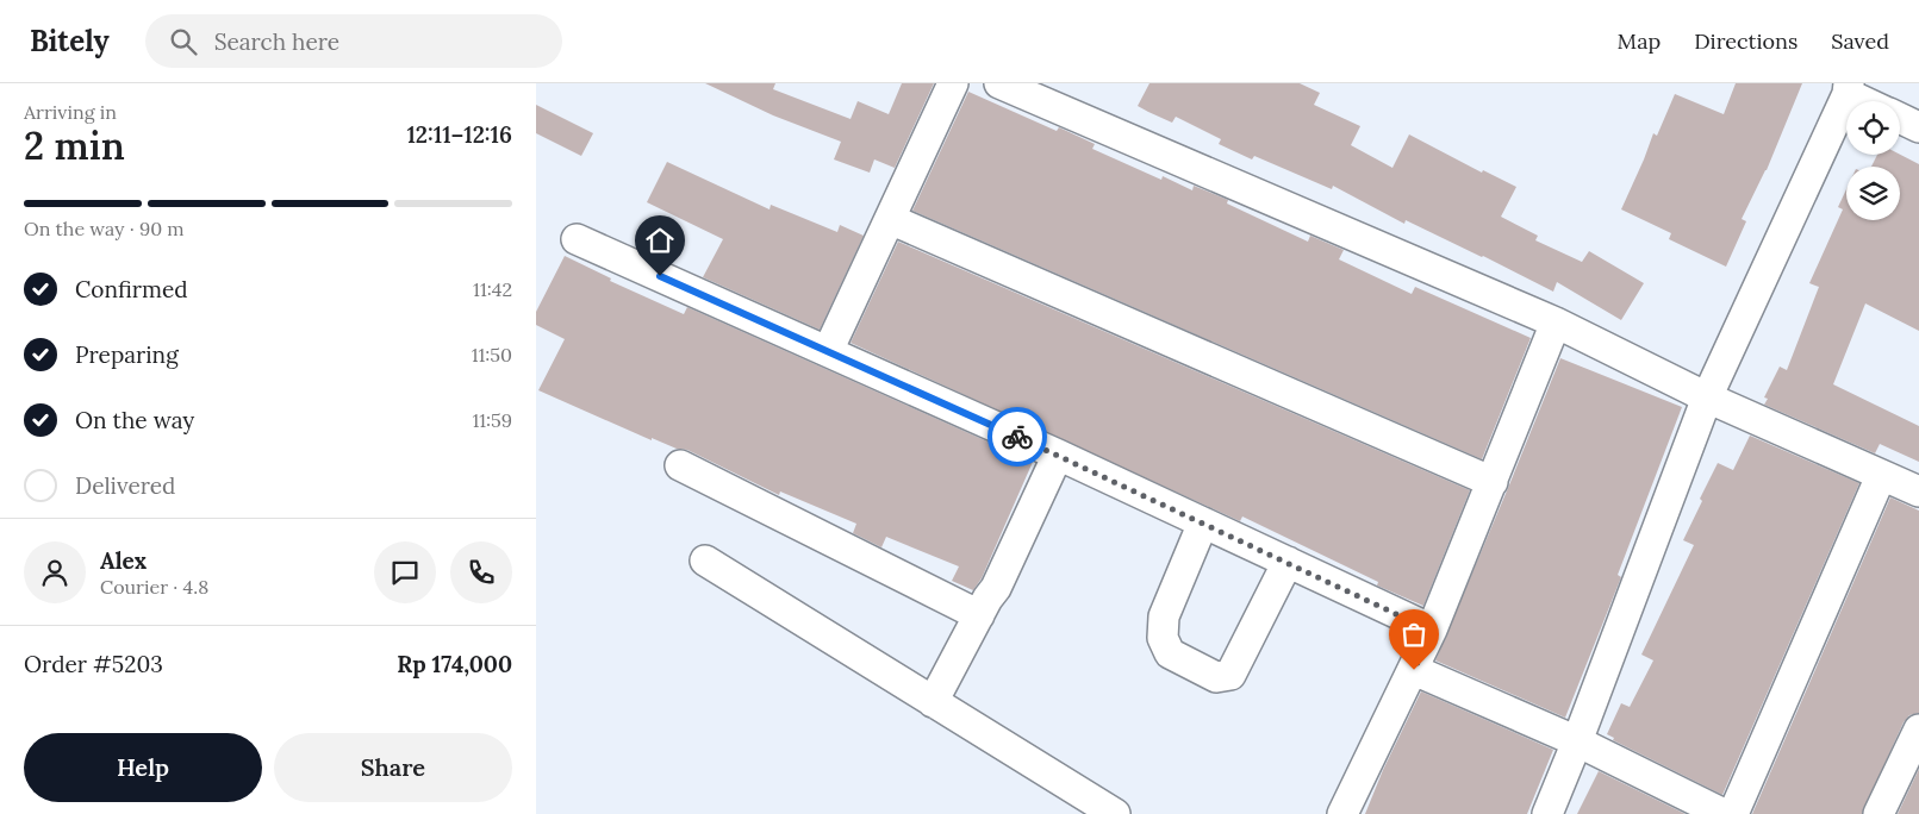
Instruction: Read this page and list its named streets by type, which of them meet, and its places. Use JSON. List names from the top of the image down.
{
  "page": {
    "header": "Bitely",
    "search": "Search here",
    "nav": ["Map", "Directions", "Saved"],
    "heading": ["2 min", "Arriving in", "12:11–12:16"],
    "panel": [
      "Alex",
      "Courier · 4.8",
      "Order #5203",
      "Rp 174,000"
    ],
    "bar": "On the way · 90 m",
    "list": [
      ["Confirmed", "11:42"],
      ["Preparing", "11:50"],
      ["On the way", "11:59"],
      "Delivered"
    ],
    "buttons": ["Help", "Share"]
  }
}
